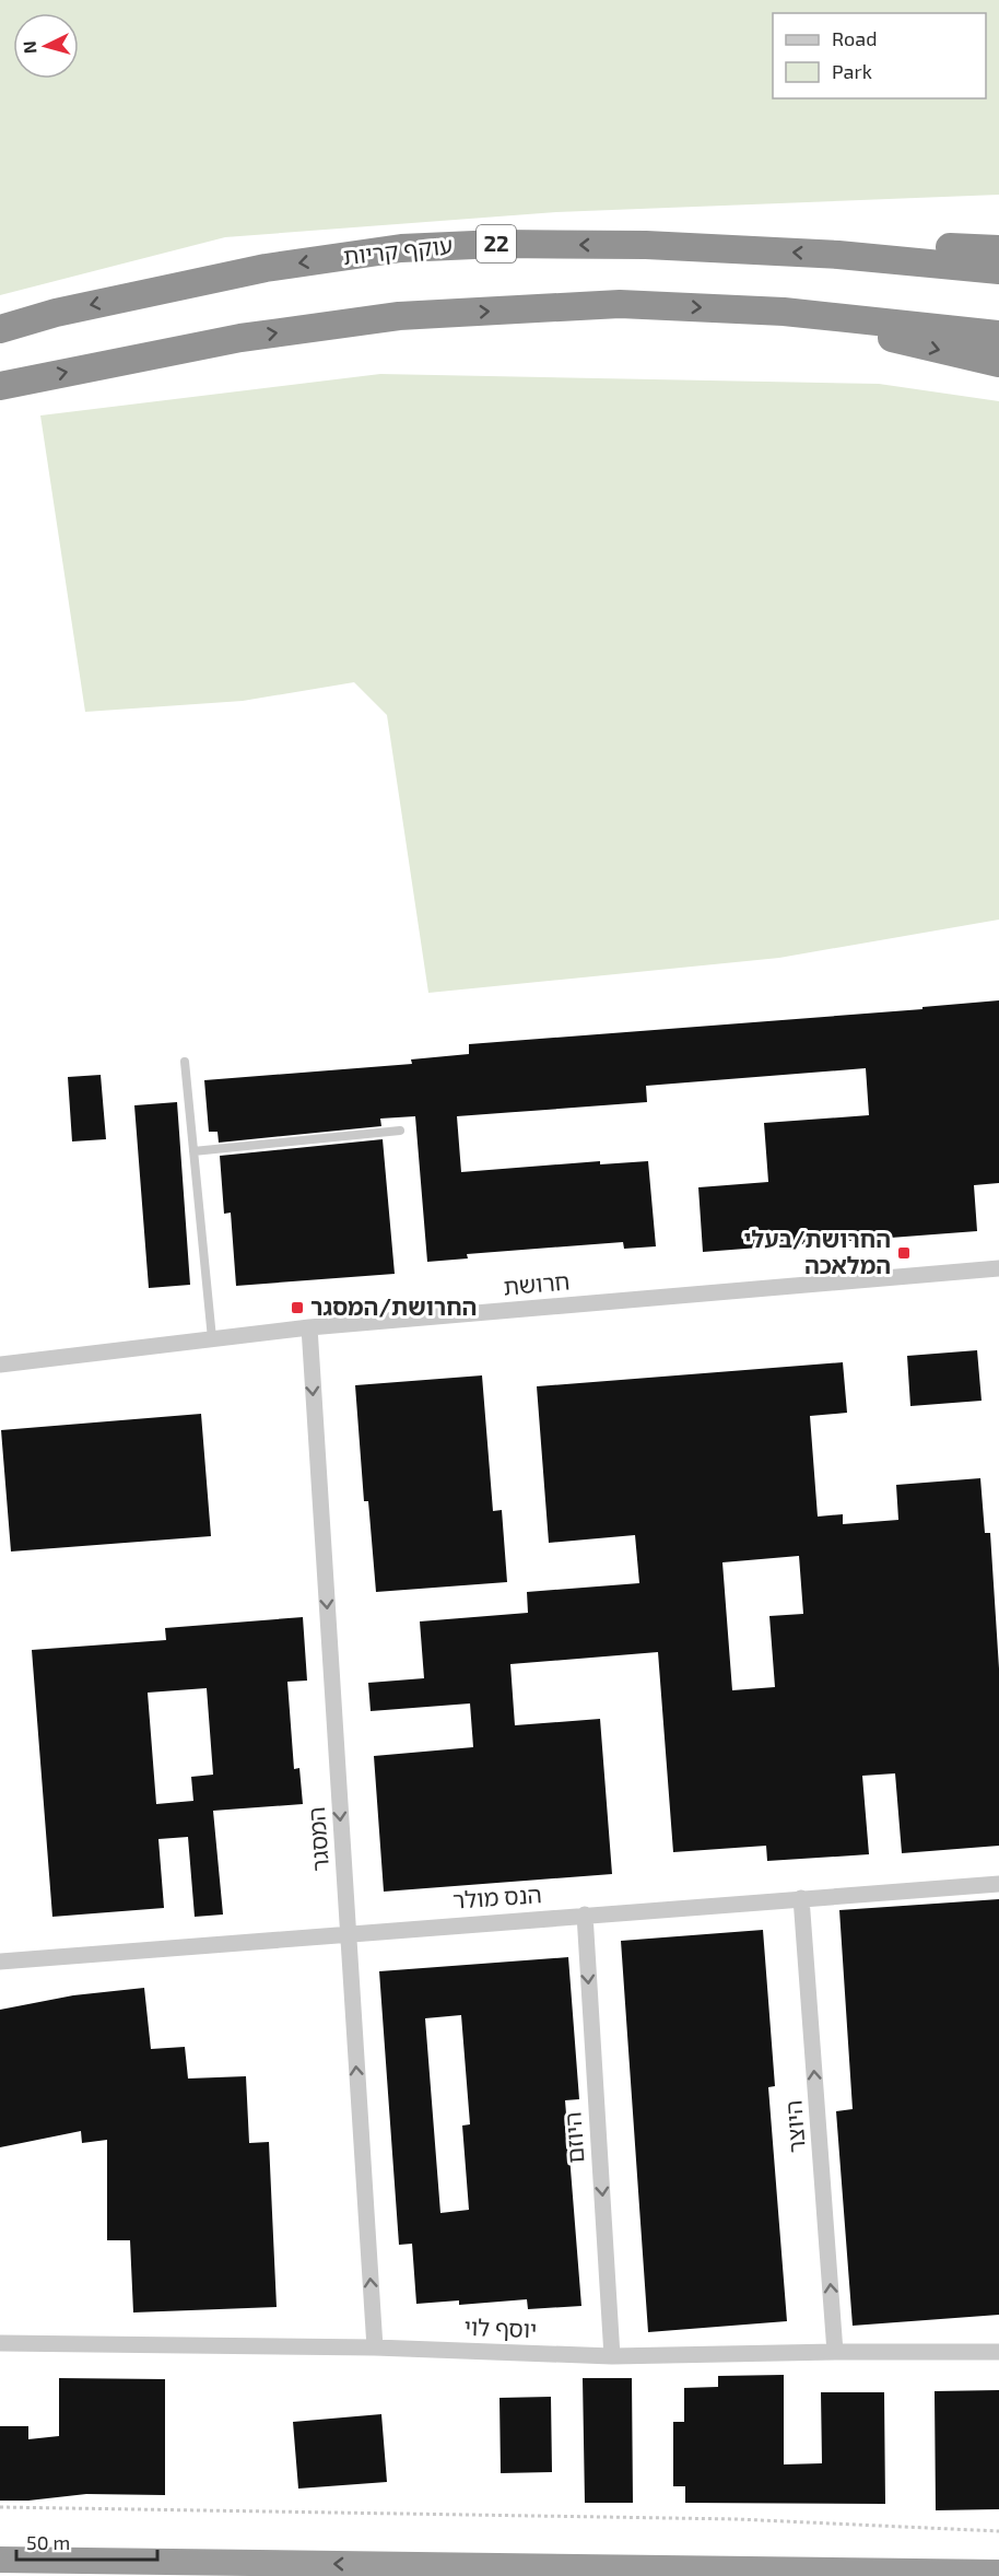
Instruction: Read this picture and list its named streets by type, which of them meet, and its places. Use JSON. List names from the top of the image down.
{
  "streets": {
    "highway": ["22", "עוקף קריות"],
    "street": [
      "חרושת",
      "המסגר",
      "הנס מולר",
      "היוצר",
      "היוזם",
      "יוסף לוי"
    ]
  },
  "crossings": [
    ["חרושת", "המסגר"],
    ["המסגר", "הנס מולר"],
    ["המסגר", "יוסף לוי"],
    ["הנס מולר", "היוצר"],
    ["הנס מולר", "היוזם"],
    ["היוצר", "יוסף לוי"],
    ["היוזם", "יוסף לוי"]
  ],
  "one_way": ["היוצר", "היוזם"],
  "places": {
    "transit": ["החרושת/בעלי המלאכה", "החרושת/המסגר"]
  },
  "legend": ["Road", "Park"],
  "scale_bar": "50 m",
  "north": "left"
}
